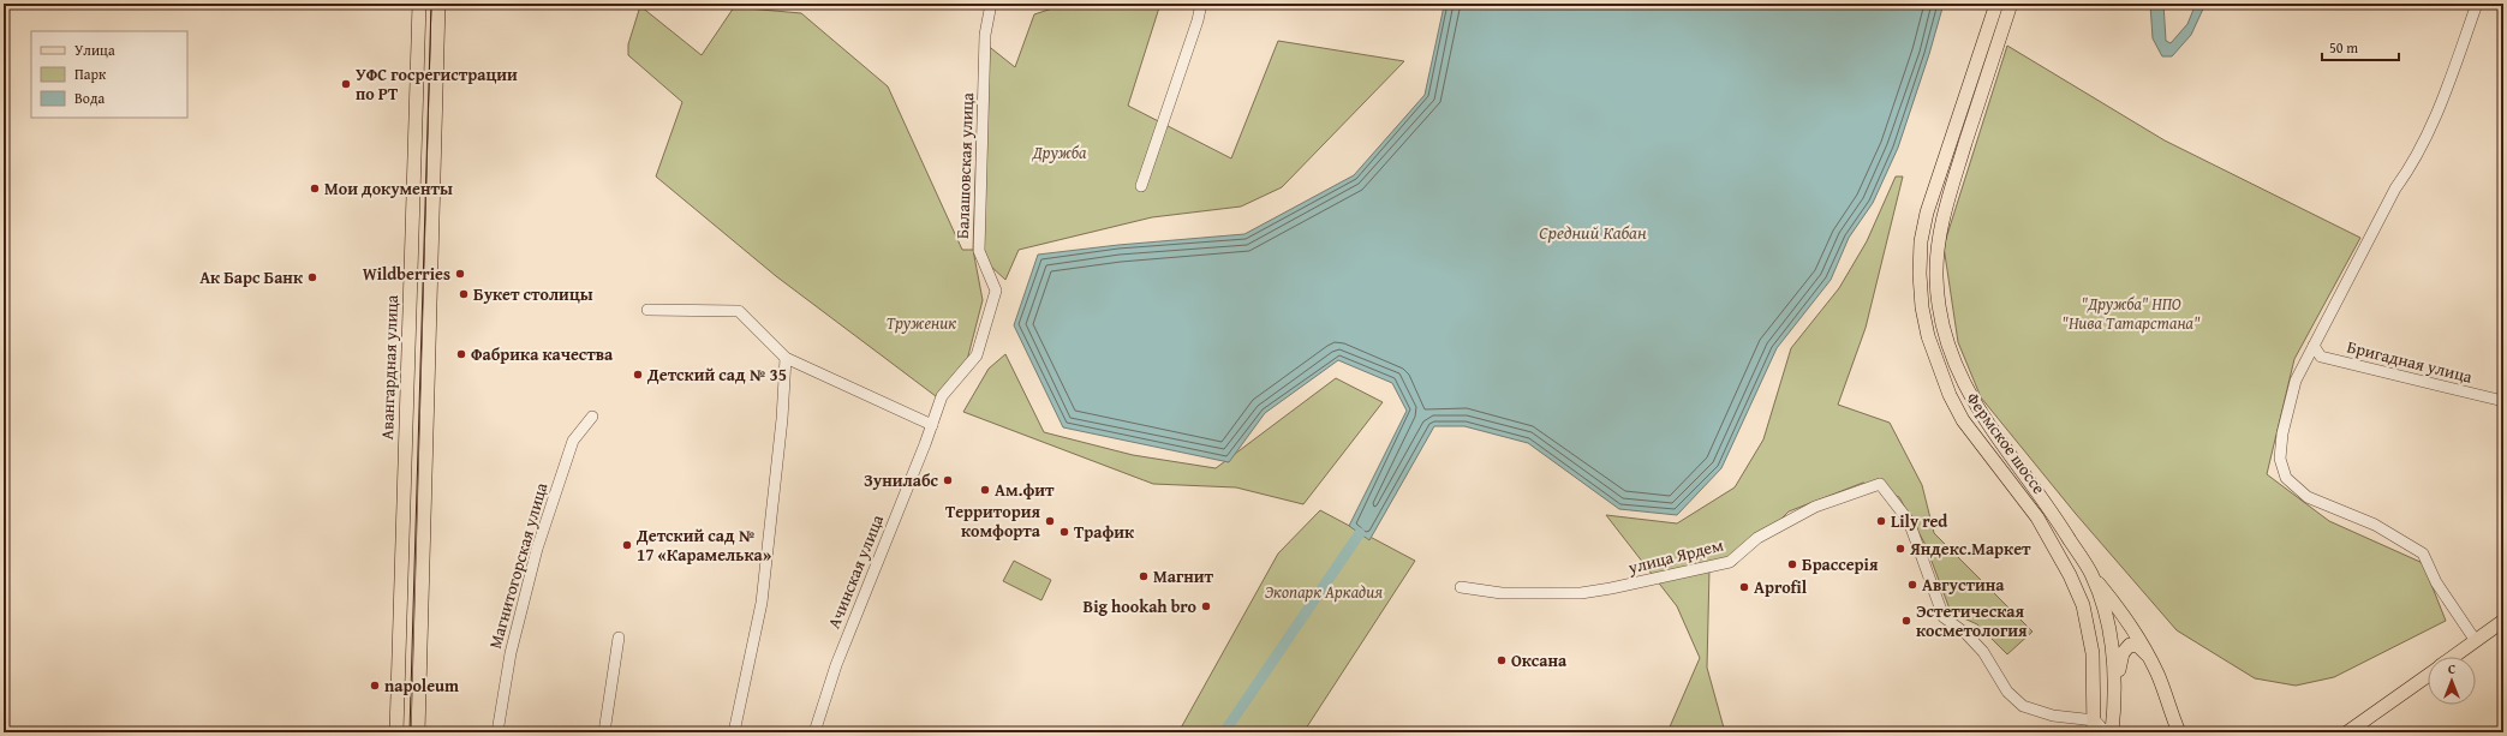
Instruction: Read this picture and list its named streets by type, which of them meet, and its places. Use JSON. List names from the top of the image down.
{
  "streets": {
    "main road": ["Авангардная улица", "Фермское шоссе"],
    "street": [
      "Балашовская улица",
      "Бригадная улица",
      "улица Ярдем",
      "Магнитогорская улица",
      "Ачинская улица"
    ]
  },
  "crossings": [
    ["Балашовская улица", "Ачинская улица"],
    ["Фермское шоссе", "улица Ярдем"]
  ],
  "water": ["Средний Кабан"],
  "parks": [
    "Дружба",
    "\"Дружба\" НПО \"Нива Татарстана\"",
    "Труженик",
    "Экопарк Аркадия"
  ],
  "places": [
    "УФС госрегистрации по РТ",
    "Мои документы",
    "Wildberries",
    "Ак Барс Банк",
    "Букет столицы",
    "Фабрика качества",
    "Детский сад № 35",
    "Зунилабс",
    "Ам.фит",
    "Территория комфорта",
    "Lily red",
    "Трафик",
    "Детский сад № 17 «Карамелька»",
    "Яндекс.Маркет",
    "Брассерiя",
    "Магнит",
    "Августина",
    "Aprofil",
    "Big hookah bro",
    "Эстетическая косметология",
    "Оксана",
    "napoleum"
  ],
  "legend": ["Улица", "Парк", "Вода"],
  "scale_bar": "50 m",
  "north": "top"
}
